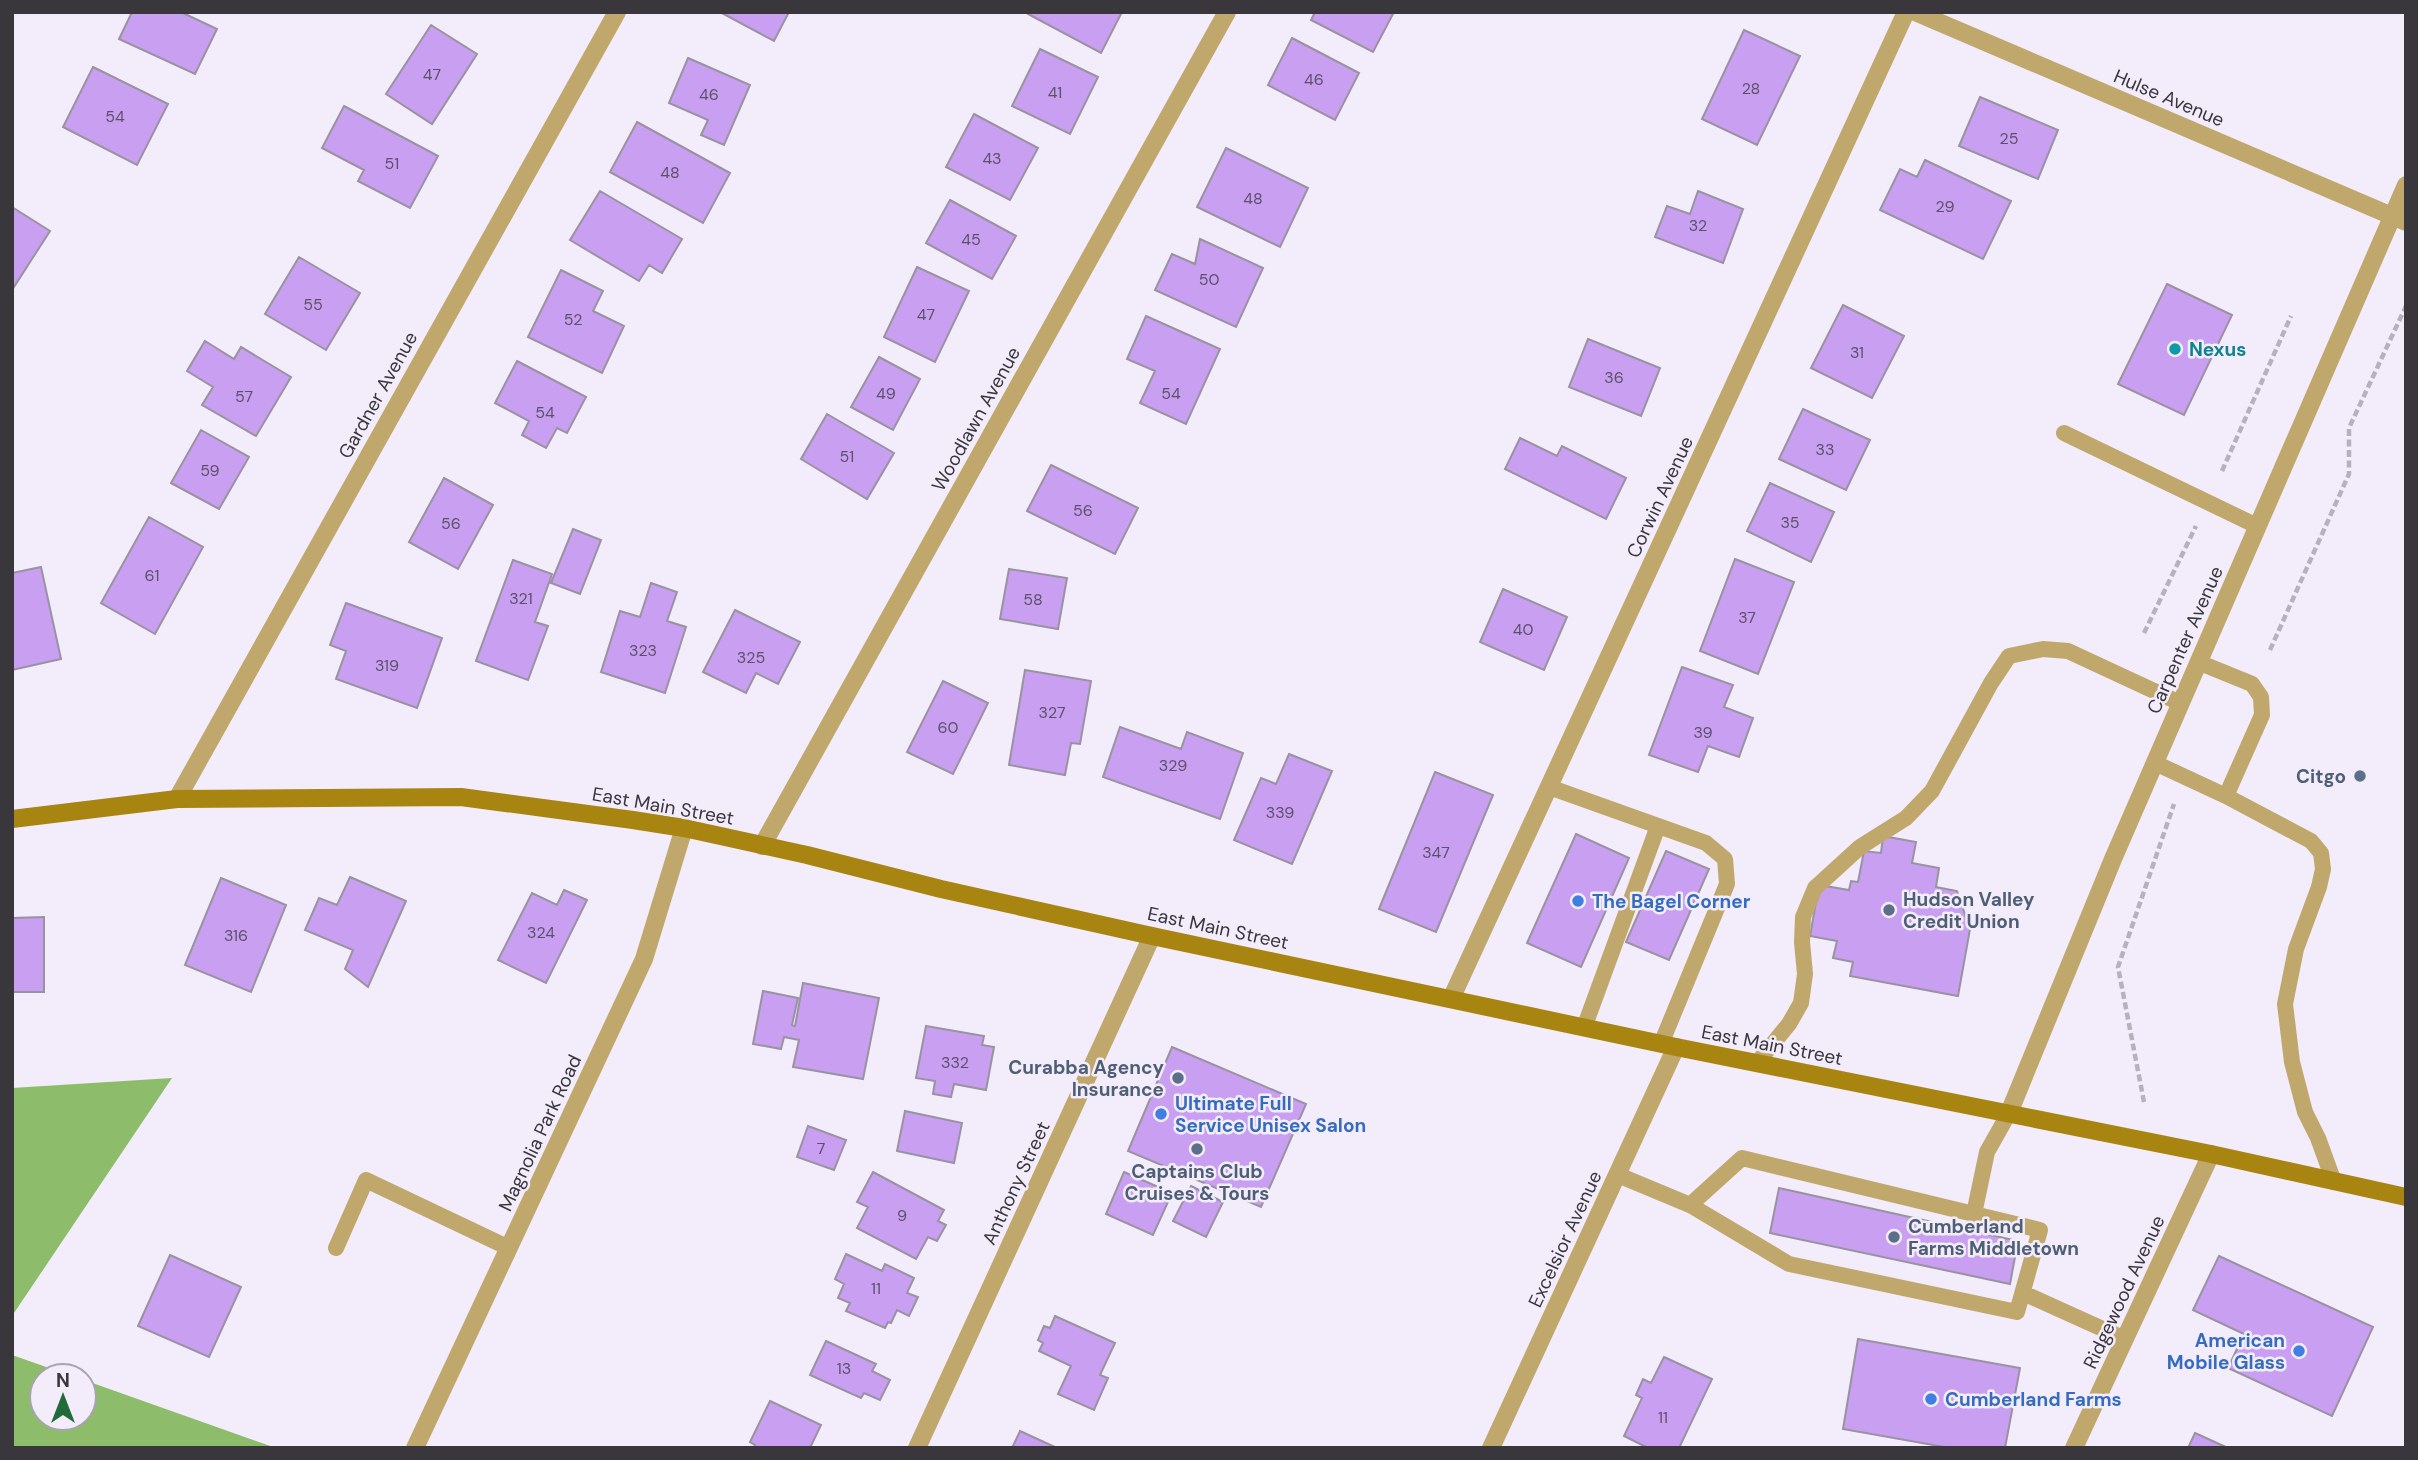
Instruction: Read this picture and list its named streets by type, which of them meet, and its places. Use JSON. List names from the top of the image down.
{
  "streets": {
    "main road": ["East Main Street"],
    "street": [
      "Hulse Avenue",
      "Gardner Avenue",
      "Woodlawn Avenue",
      "Corwin Avenue",
      "Carpenter Avenue",
      "Magnolia Park Road",
      "Anthony Street",
      "Excelsior Avenue",
      "Ridgewood Avenue"
    ]
  },
  "crossings": [
    ["Hulse Avenue", "Carpenter Avenue"],
    ["Gardner Avenue", "East Main Street"],
    ["Woodlawn Avenue", "East Main Street"],
    ["Corwin Avenue", "East Main Street"],
    ["Carpenter Avenue", "East Main Street"],
    ["East Main Street", "Magnolia Park Road"],
    ["East Main Street", "Anthony Street"],
    ["East Main Street", "Excelsior Avenue"],
    ["East Main Street", "Ridgewood Avenue"]
  ],
  "places": [
    "Nexus",
    "Citgo",
    "The Bagel Corner",
    "Hudson Valley Credit Union",
    "Curabba Agency Insurance",
    "Ultimate Full Service Unisex Salon",
    "Captains Club Cruises & Tours",
    "Cumberland Farms Middletown",
    "American Mobile Glass",
    "Cumberland Farms"
  ],
  "house_numbers": [
    "47",
    "46",
    "28",
    "41",
    "46",
    "54",
    "25",
    "43",
    "51",
    "48",
    "48",
    "29",
    "32",
    "45",
    "50",
    "55",
    "47",
    "52",
    "31",
    "36",
    "49",
    "54",
    "57",
    "54",
    "33",
    "51",
    "59",
    "56",
    "35",
    "56",
    "61",
    "321",
    "58",
    "37",
    "40",
    "323",
    "325",
    "319",
    "327",
    "60",
    "39",
    "329",
    "339",
    "347",
    "324",
    "316",
    "332",
    "7",
    "9",
    "11",
    "13",
    "11"
  ],
  "north": "top"
}
